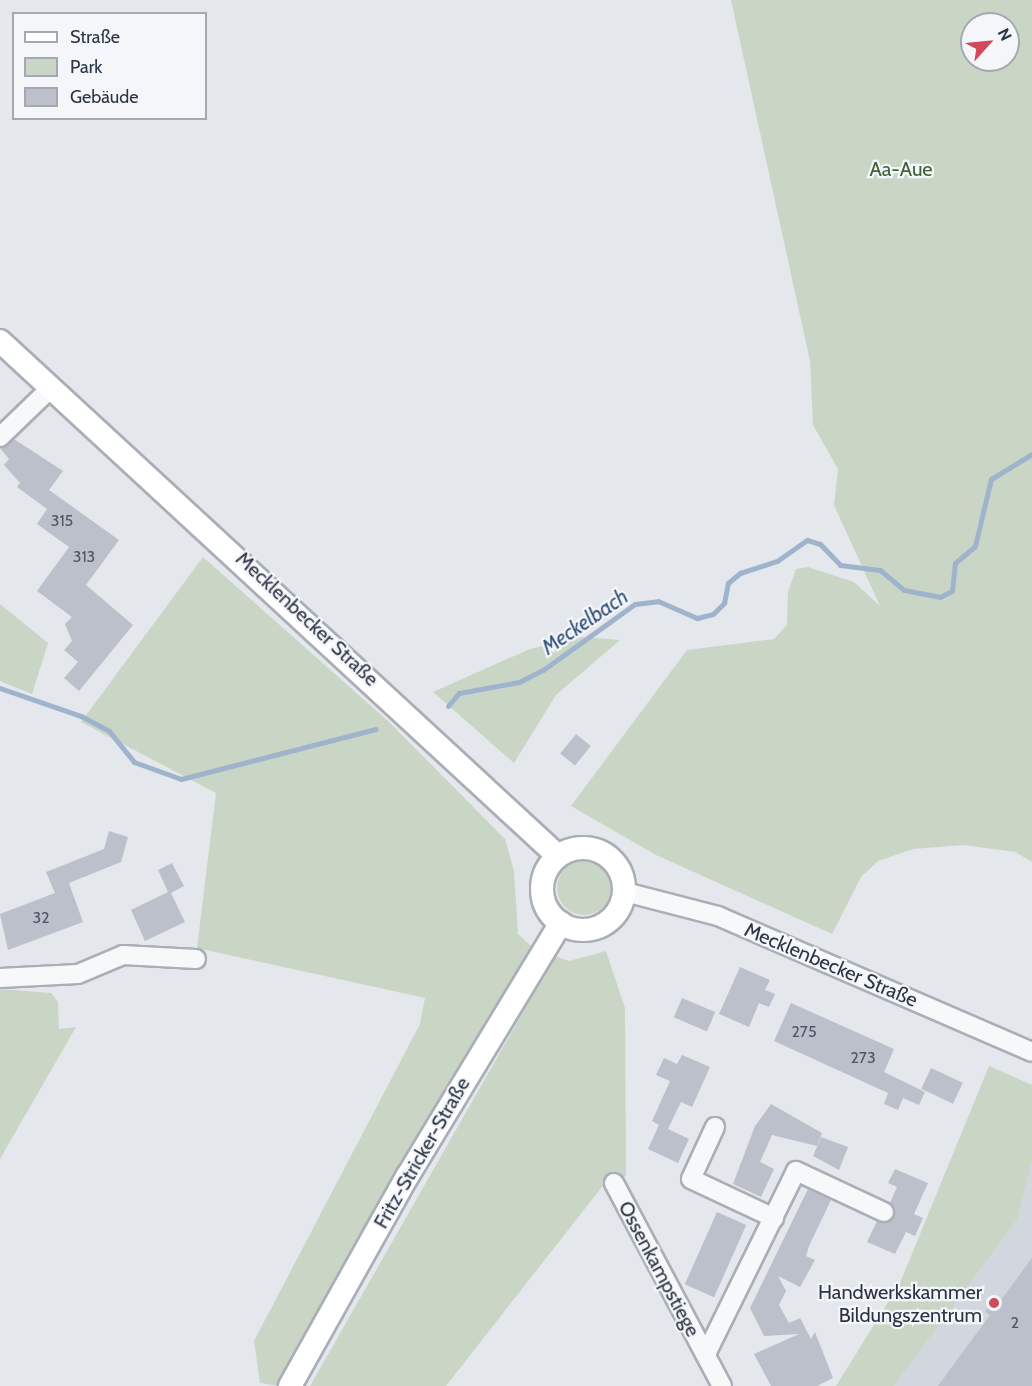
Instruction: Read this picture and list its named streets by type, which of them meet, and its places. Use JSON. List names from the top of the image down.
{
  "streets": {
    "main road": ["Mecklenbecker Straße", "Fritz-Stricker-Straße"],
    "street": ["Ossenkampstiege"]
  },
  "crossings": [
    ["Mecklenbecker Straße", "Fritz-Stricker-Straße"]
  ],
  "water": ["Meckelbach"],
  "parks": ["Aa-Aue"],
  "places": ["Handwerkskammer Bildungszentrum"],
  "house_numbers": [
    "315",
    "313",
    "32",
    "275",
    "273",
    "2"
  ],
  "legend": ["Straße", "Park", "Gebäude"],
  "north": "top right"
}
